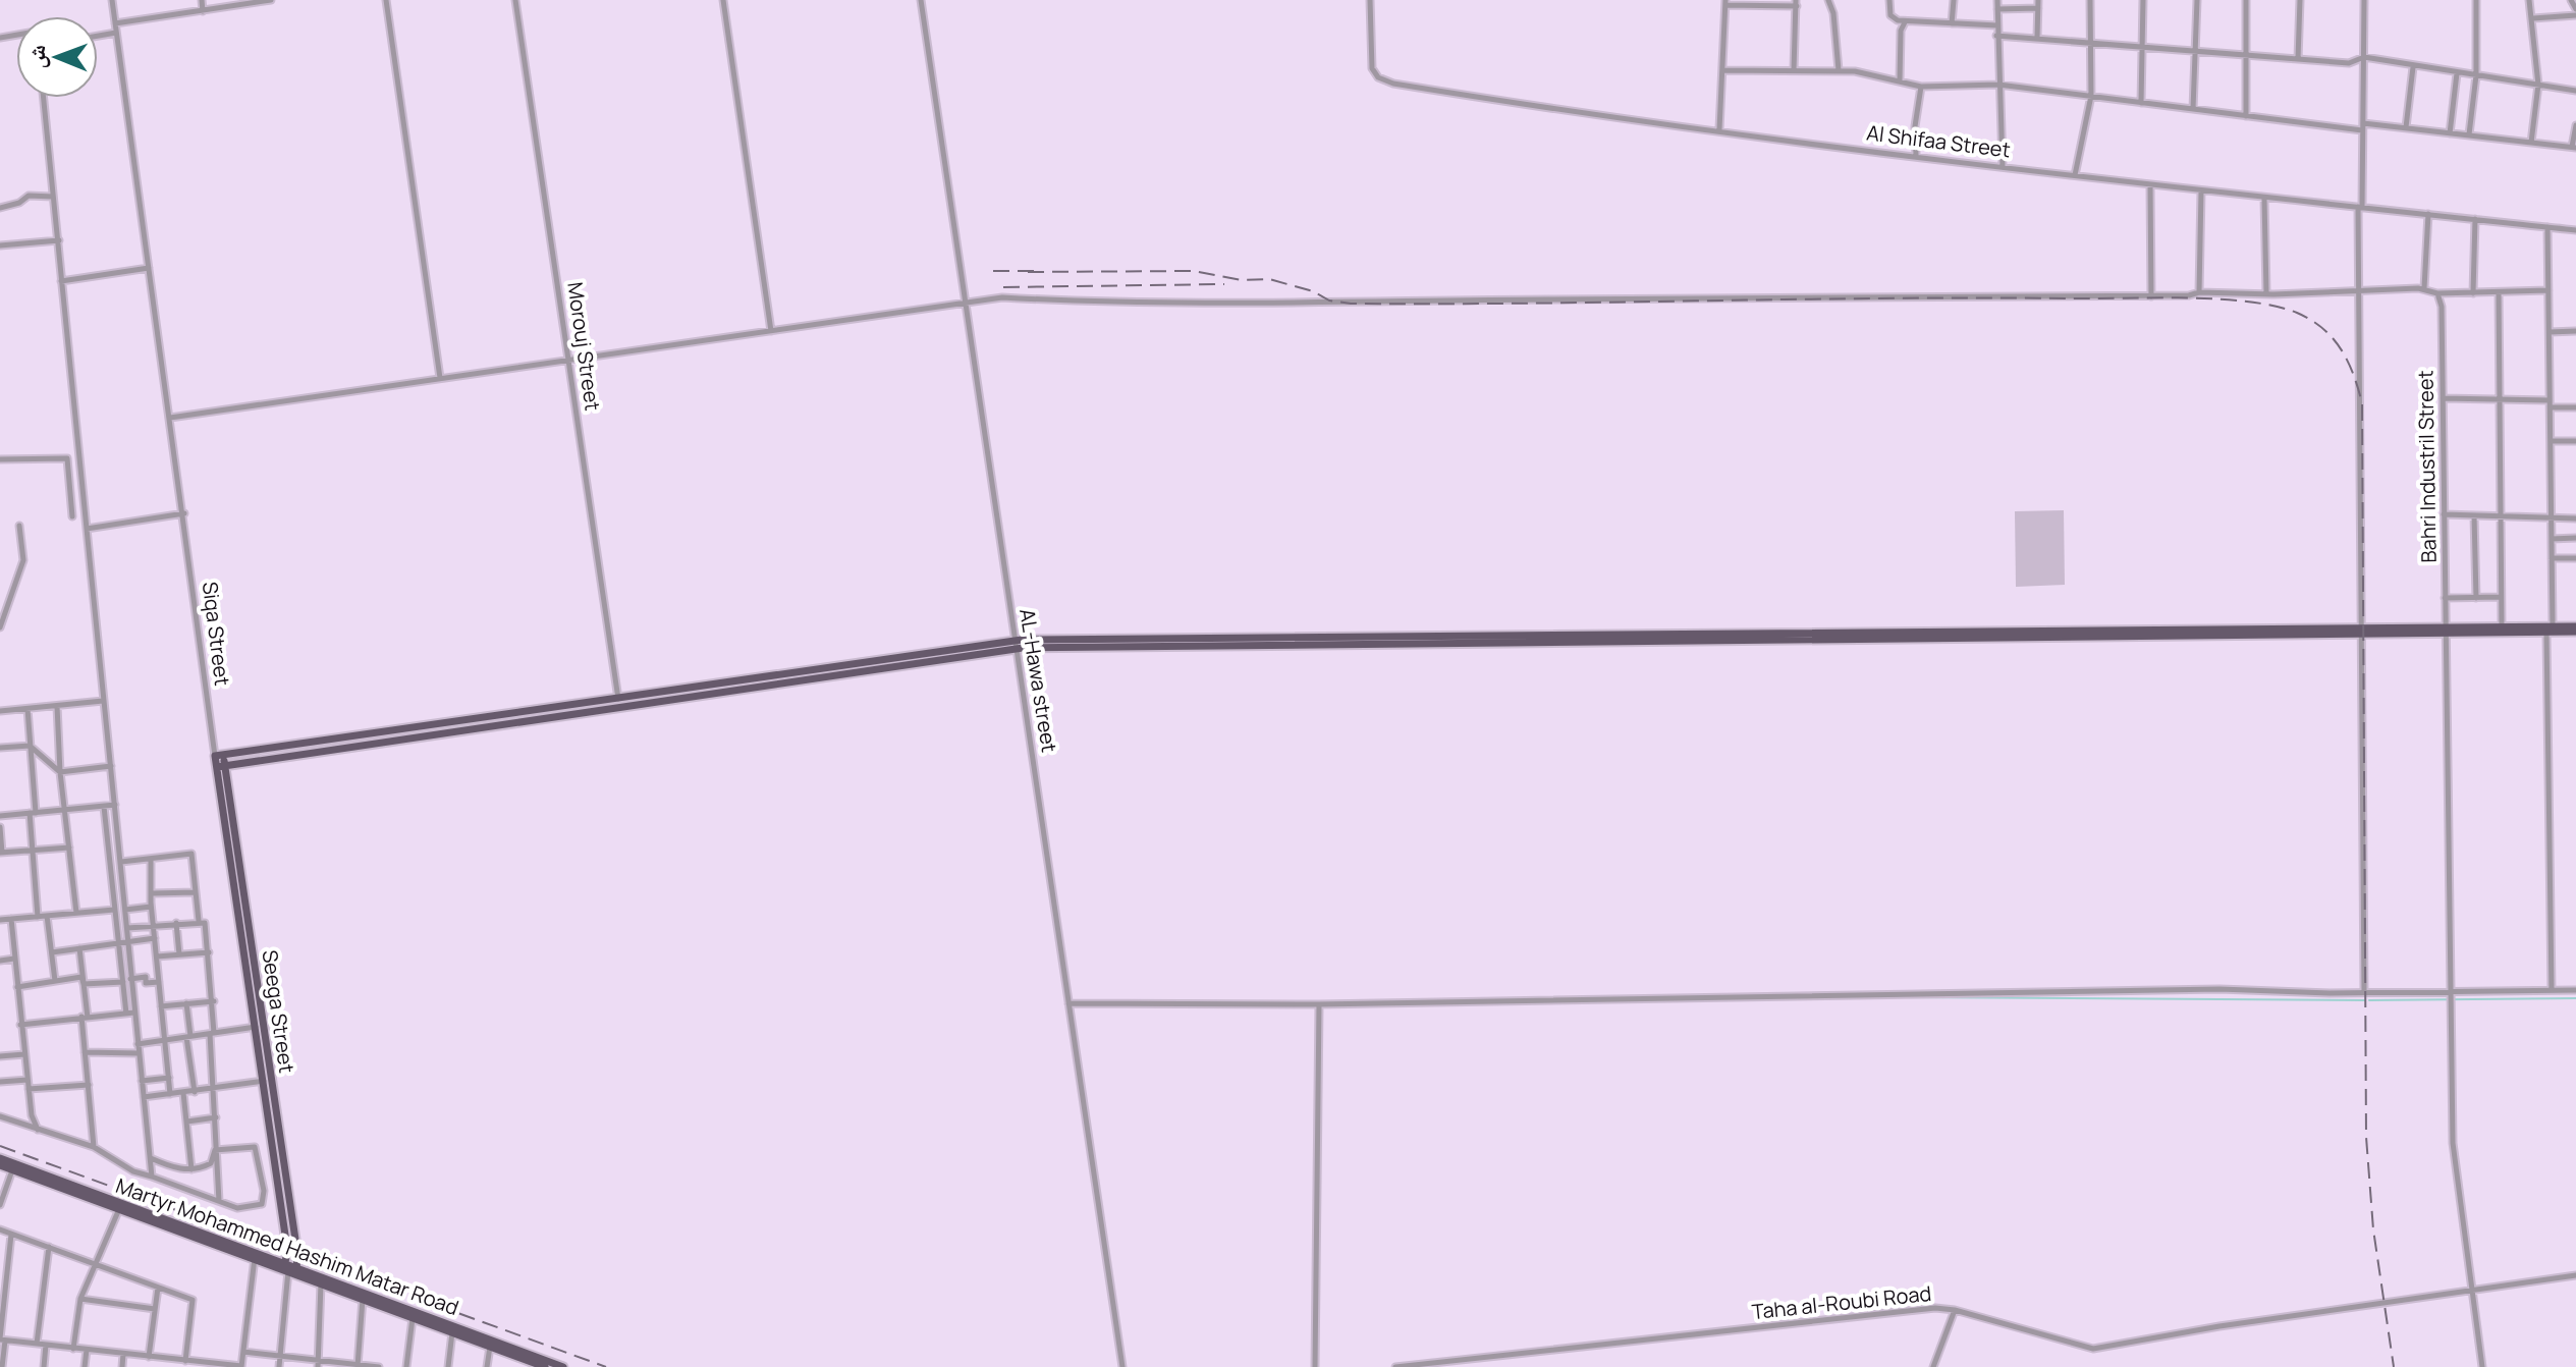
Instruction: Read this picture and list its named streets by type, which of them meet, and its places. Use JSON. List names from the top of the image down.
{
  "streets": {
    "main road": ["Seega Street", "Martyr Mohammed Hashim Matar Road"],
    "street": [
      "Al Shifaa Street",
      "Morouj Street",
      "Bahri Industril Street",
      "Siqa Street",
      "AL-Hawa street",
      "Taha al-Roubi Road"
    ]
  },
  "crossings": [
    ["Bahri Industril Street", "Taha al-Roubi Road"],
    ["Seega Street", "Martyr Mohammed Hashim Matar Road"]
  ],
  "north": "left"
}
